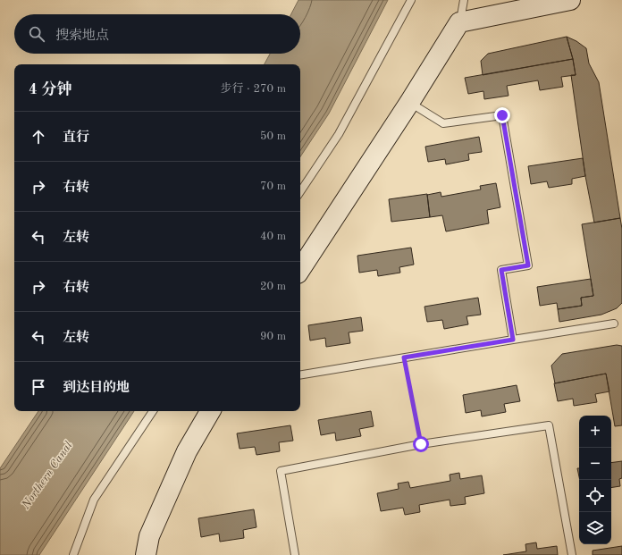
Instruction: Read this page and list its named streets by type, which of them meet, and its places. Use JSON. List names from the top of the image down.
{
  "water": ["Northern Canal"],
  "page": {
    "search": "搜索地点",
    "heading": ["4 分钟", "步行 · 270 m"],
    "list": [
      ["直行", "50 m"],
      ["右转", "70 m"],
      ["左转", "40 m"],
      ["右转", "20 m"],
      ["左转", "90 m"],
      "到达目的地"
    ],
    "map_buttons": ["+", "−"]
  }
}
